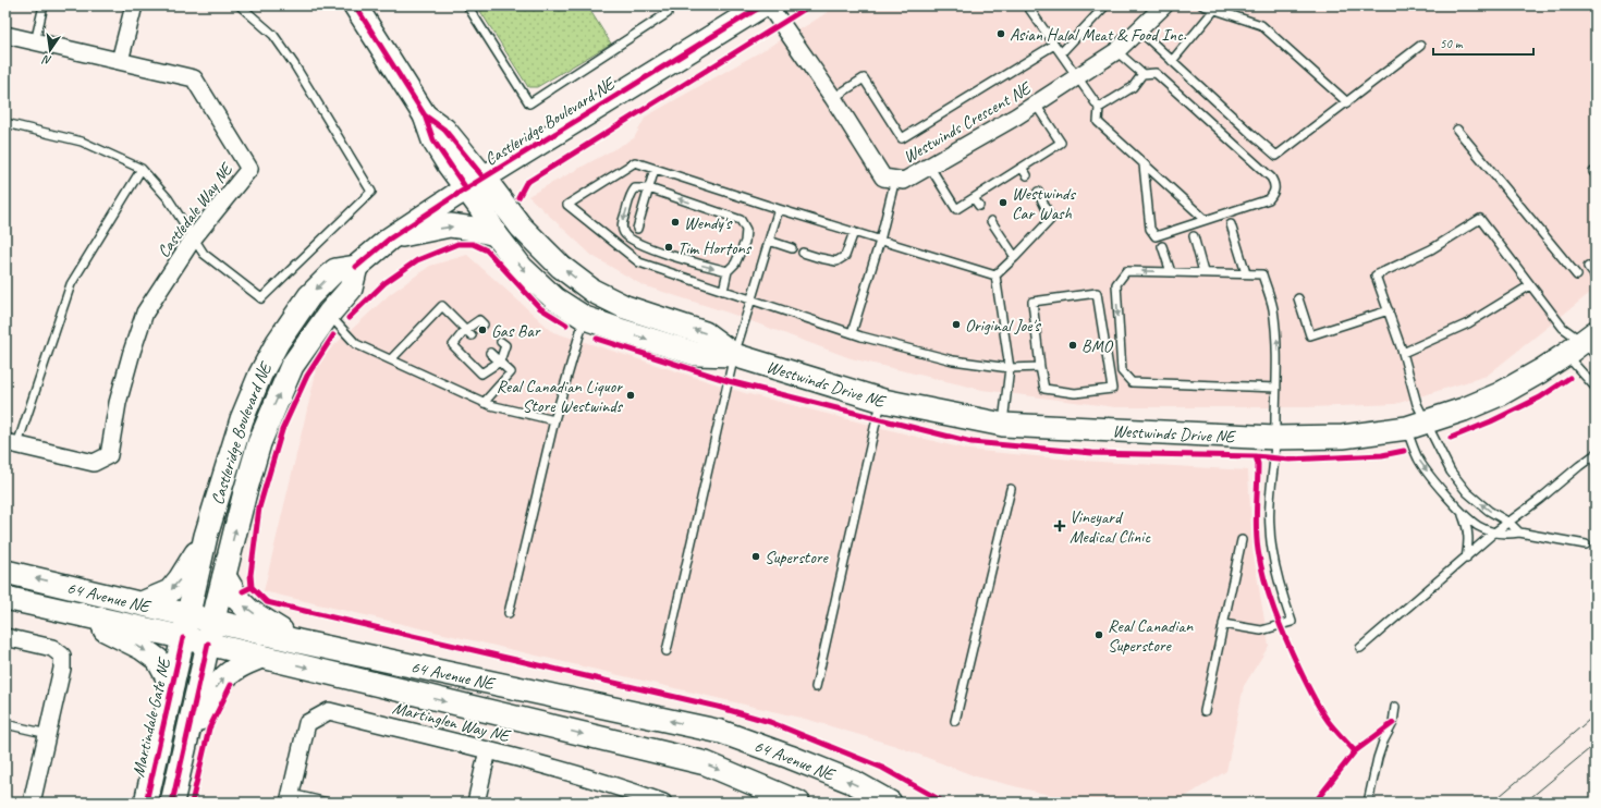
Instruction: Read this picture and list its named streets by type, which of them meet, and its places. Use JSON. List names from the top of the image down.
{
  "streets": {
    "street": [
      "Castleridge Boulevard NE",
      "Westwinds Crescent NE",
      "Castledale Way NE",
      "Westwinds Drive NE",
      "64 Avenue NE",
      "Martindale Gate NE",
      "Martinglen Way NE"
    ]
  },
  "crossings": [
    ["Castleridge Boulevard NE", "Westwinds Drive NE"],
    ["Castleridge Boulevard NE", "64 Avenue NE"],
    ["Castleridge Boulevard NE", "Martindale Gate NE"],
    ["64 Avenue NE", "Martindale Gate NE"]
  ],
  "places": {
    "other": [
      "Asian Halal Meat & Food Inc.",
      "Westwinds Car Wash",
      "Wendy's",
      "Tim Hortons",
      "Original Joe's",
      "Gas Bar",
      "BMO",
      "Real Canadian Liquor Store Westwinds",
      "Superstore",
      "Real Canadian Superstore"
    ],
    "health": ["Vineyard Medical Clinic"]
  },
  "scale_bar": "50 m",
  "north": "bottom"
}
